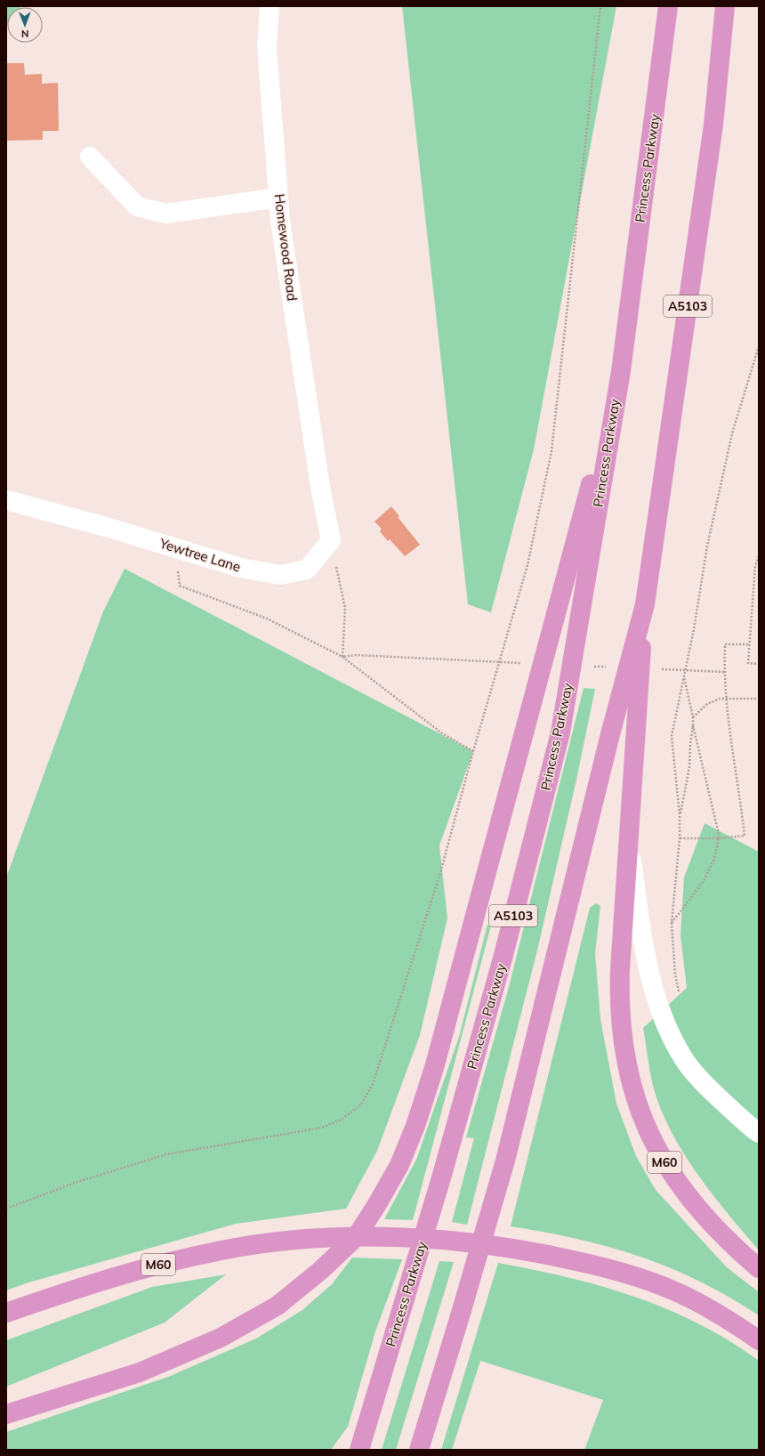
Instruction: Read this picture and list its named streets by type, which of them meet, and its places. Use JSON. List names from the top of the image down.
{
  "streets": {
    "highway": ["Princess Parkway", "A5103", "M60"],
    "street": ["Homewood Road", "Yewtree Lane"]
  },
  "crossings": [
    ["Homewood Road", "Yewtree Lane"]
  ],
  "north": "bottom"
}
